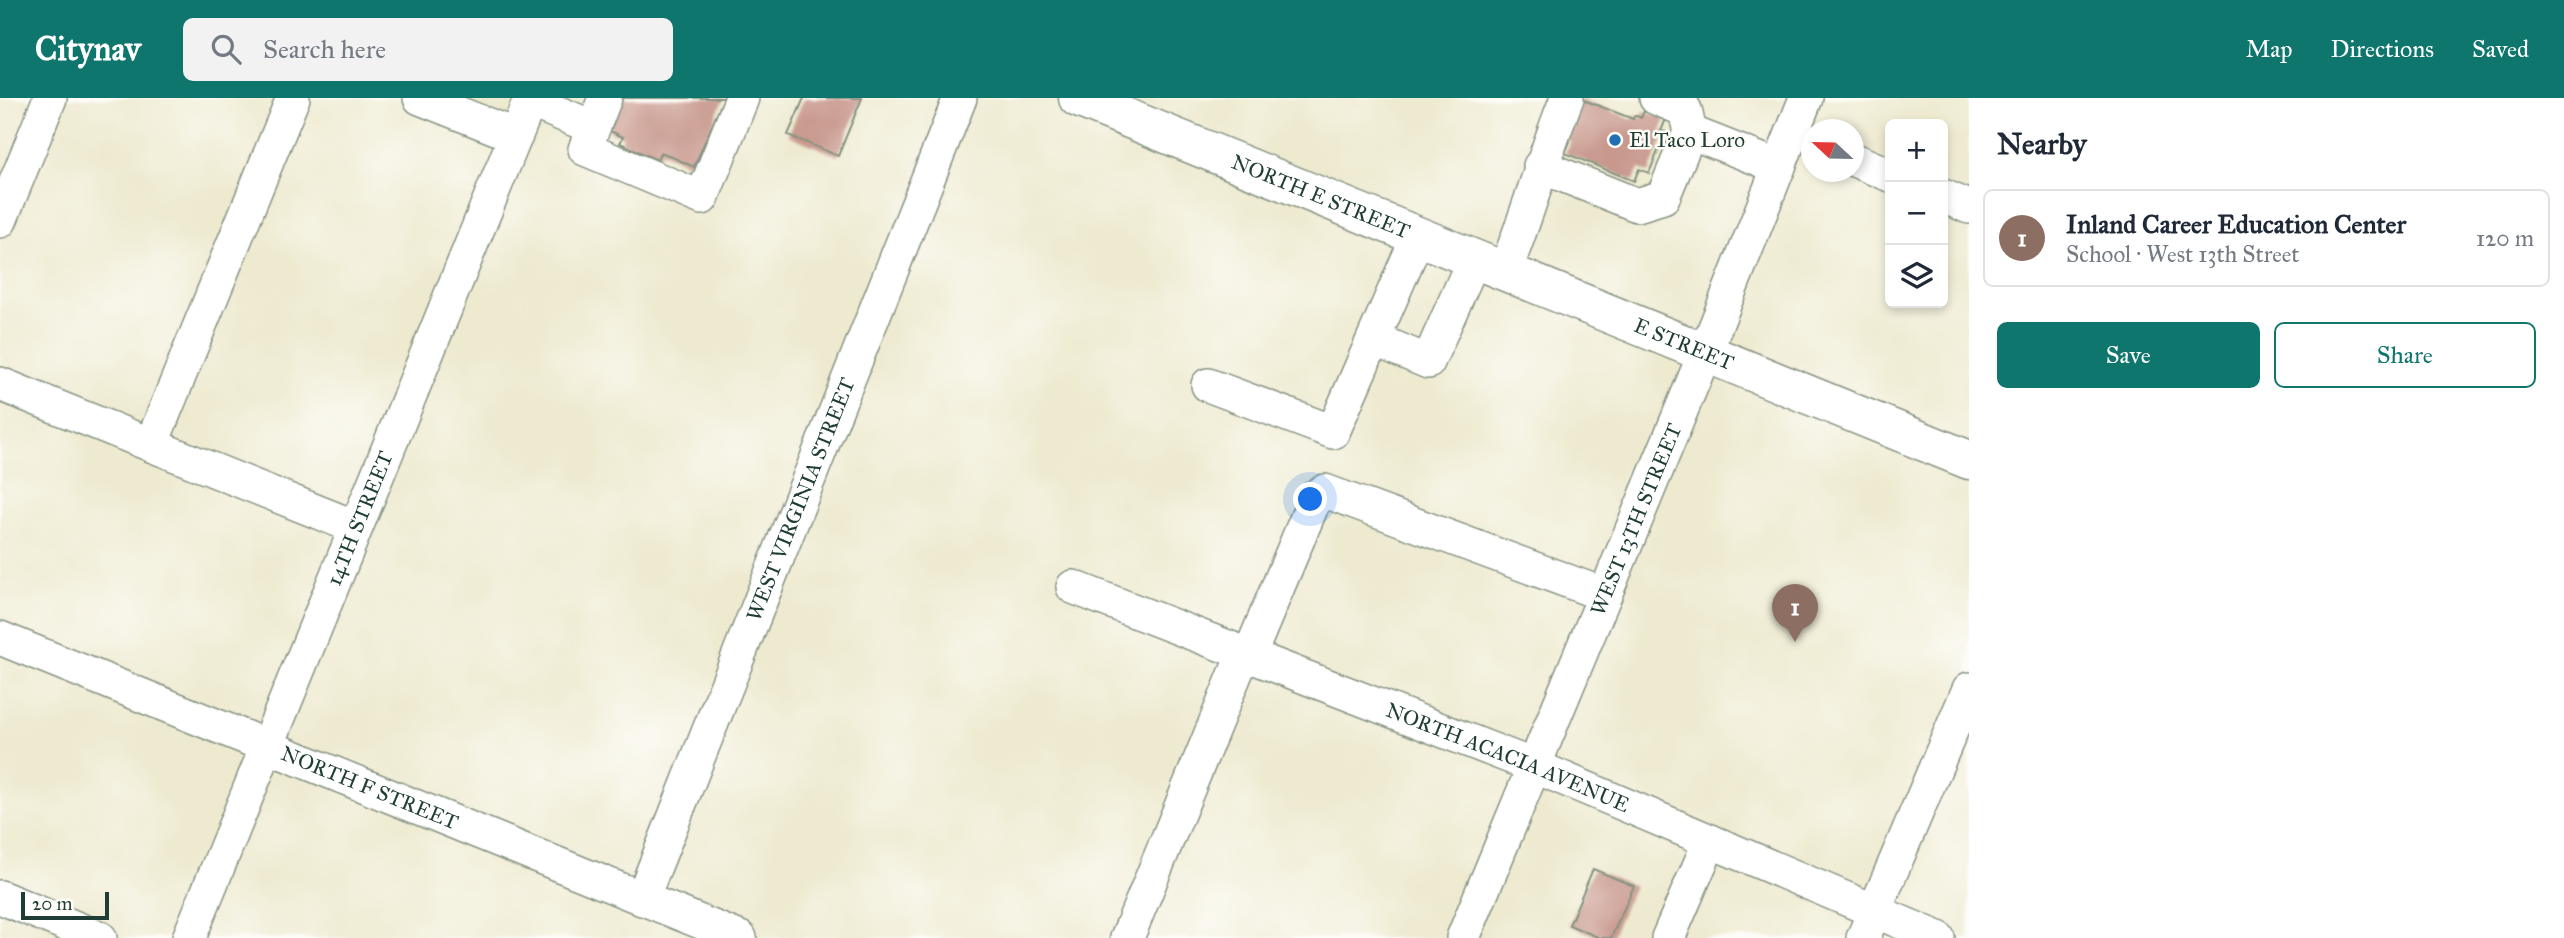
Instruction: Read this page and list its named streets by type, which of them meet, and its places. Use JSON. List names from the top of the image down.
{
  "streets": {
    "main road": ["NORTH E STREET", "E STREET"],
    "street": [
      "WEST VIRGINIA STREET",
      "14TH STREET",
      "WEST 13TH STREET",
      "NORTH ACACIA AVENUE",
      "NORTH F STREET"
    ]
  },
  "crossings": [
    ["NORTH E STREET", "E STREET"],
    ["E STREET", "WEST 13TH STREET"],
    ["WEST VIRGINIA STREET", "NORTH F STREET"],
    ["14TH STREET", "NORTH F STREET"],
    ["WEST 13TH STREET", "NORTH ACACIA AVENUE"]
  ],
  "places": ["El Taco Loro"],
  "scale_bar": "20 m",
  "north": "left",
  "page": {
    "header": "Citynav",
    "search": "Search here",
    "nav": ["Map", "Directions", "Saved"],
    "heading": "Nearby",
    "map_buttons": ["+", "−"],
    "list": [
      {
        "mark": "1",
        "name": "Inland Career Education Center",
        "note": "School · West 13th Street",
        "value": "120 m"
      }
    ],
    "buttons": ["Save", "Share"],
    "pins": "1",
    "scale": "20 m"
  }
}
